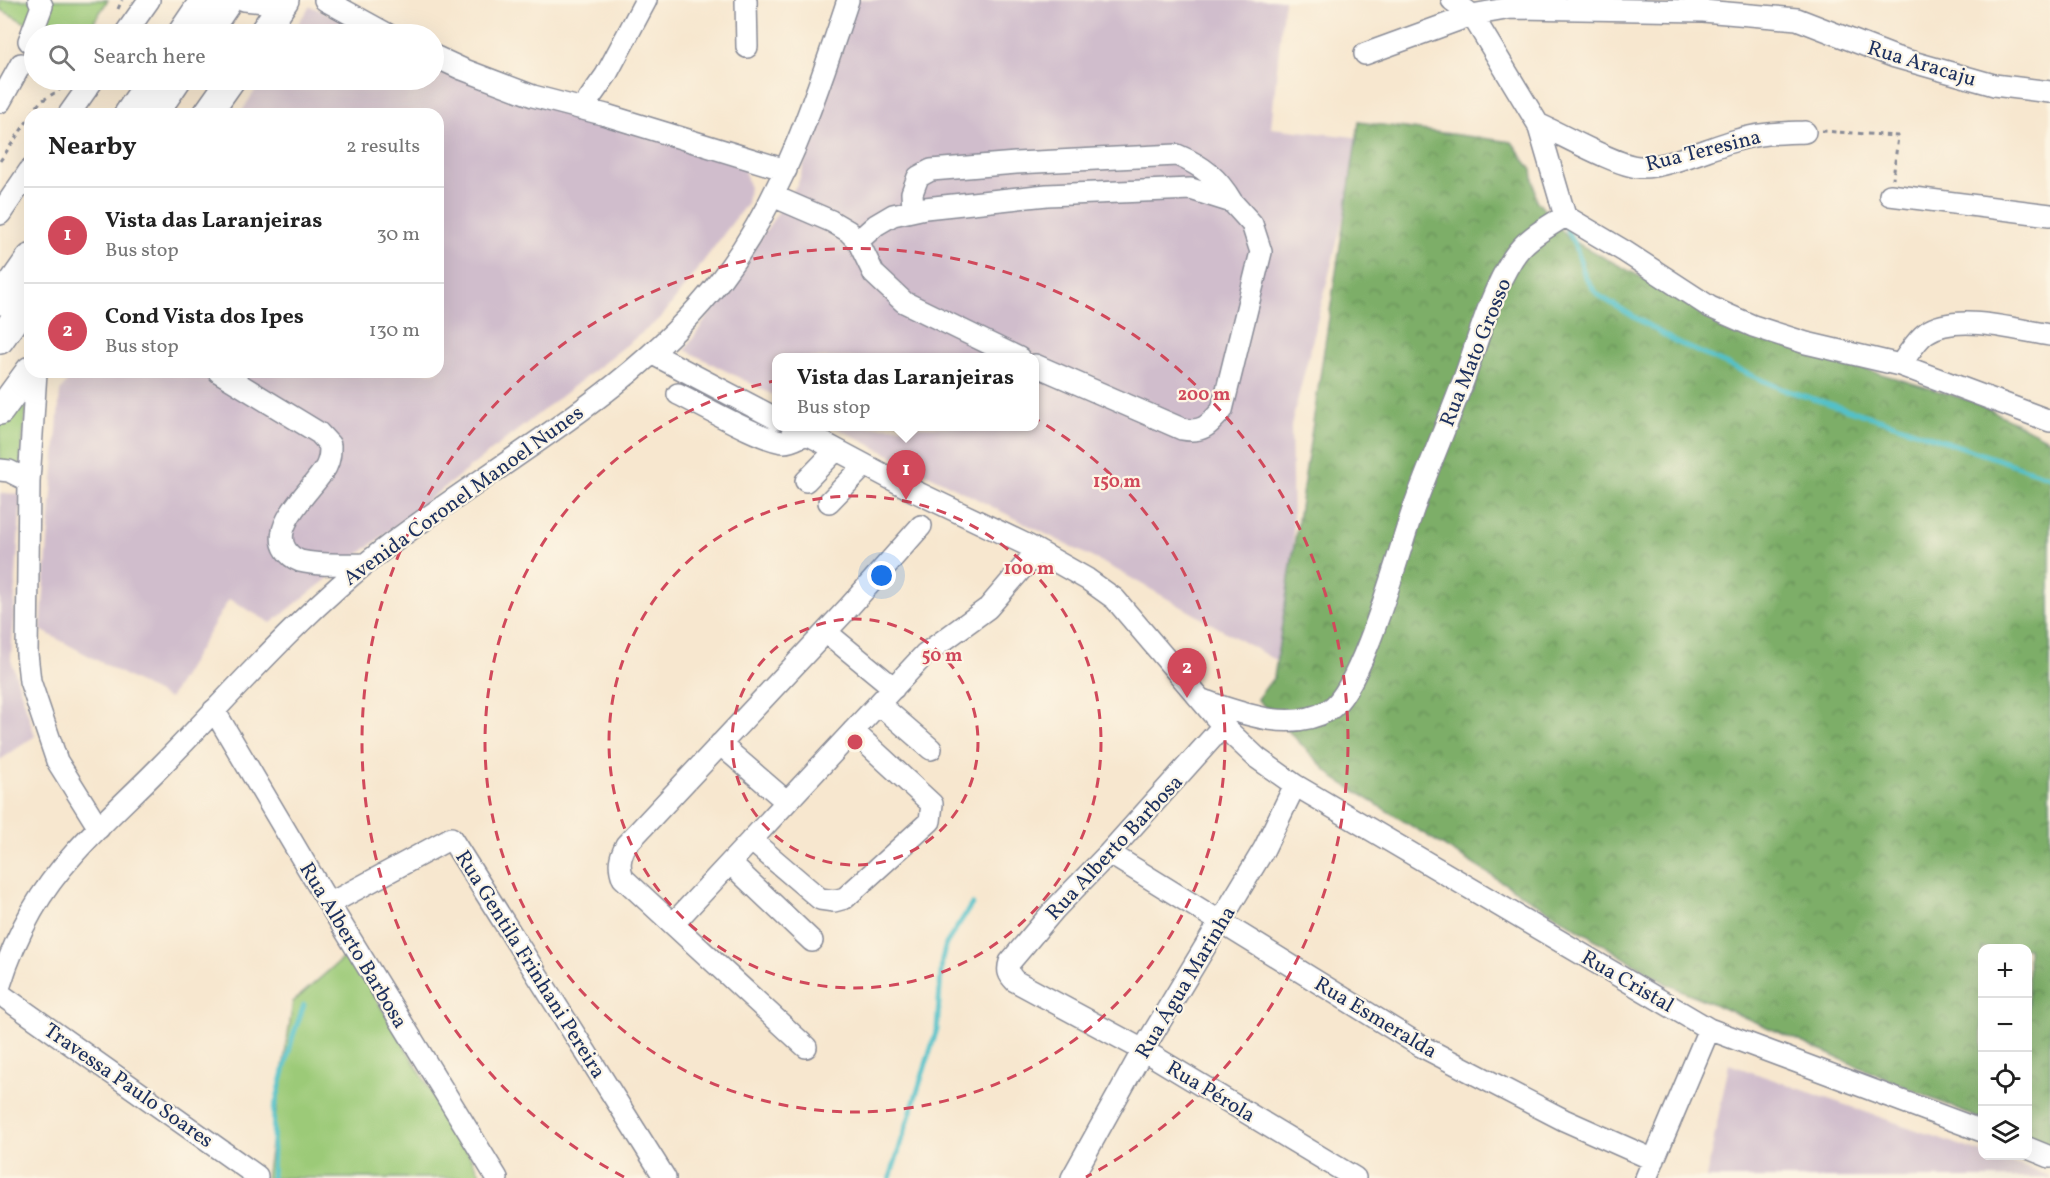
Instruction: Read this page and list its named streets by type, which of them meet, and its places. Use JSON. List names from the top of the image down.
{
  "streets": {
    "street": [
      "Rua Aracaju",
      "Rua Teresina",
      "Rua Mato Grosso",
      "Avenida Coronel Manoel Nunes",
      "Rua Alberto Barbosa",
      "Rua Gentila Frinhani Pereira",
      "Rua Cristal",
      "Rua Água Marinha",
      "Rua Esmeralda",
      "Travessa Paulo Soares",
      "Rua Pérola"
    ]
  },
  "crossings": [
    ["Rua Mato Grosso", "Rua Cristal"],
    ["Avenida Coronel Manoel Nunes", "Rua Alberto Barbosa"],
    ["Rua Alberto Barbosa", "Rua Gentila Frinhani Pereira"],
    ["Rua Alberto Barbosa", "Rua Cristal"],
    ["Rua Alberto Barbosa", "Rua Esmeralda"],
    ["Rua Alberto Barbosa", "Rua Pérola"],
    ["Rua Cristal", "Rua Água Marinha"],
    ["Rua Água Marinha", "Rua Esmeralda"],
    ["Rua Água Marinha", "Rua Pérola"]
  ],
  "page": {
    "search": "Search here",
    "heading": ["Nearby", "2 results"],
    "list": [
      {
        "mark": "1",
        "name": "Vista das Laranjeiras",
        "note": "Bus stop",
        "value": "30 m"
      },
      {
        "mark": "2",
        "name": "Cond Vista dos Ipes",
        "note": "Bus stop",
        "value": "130 m"
      }
    ],
    "popup": ["Vista das Laranjeiras", "Bus stop"],
    "pins": ["1", "2"],
    "map_buttons": ["+", "−"]
  },
  "rings": [
    "200 m",
    "150 m",
    "100 m",
    "50 m"
  ]
}
